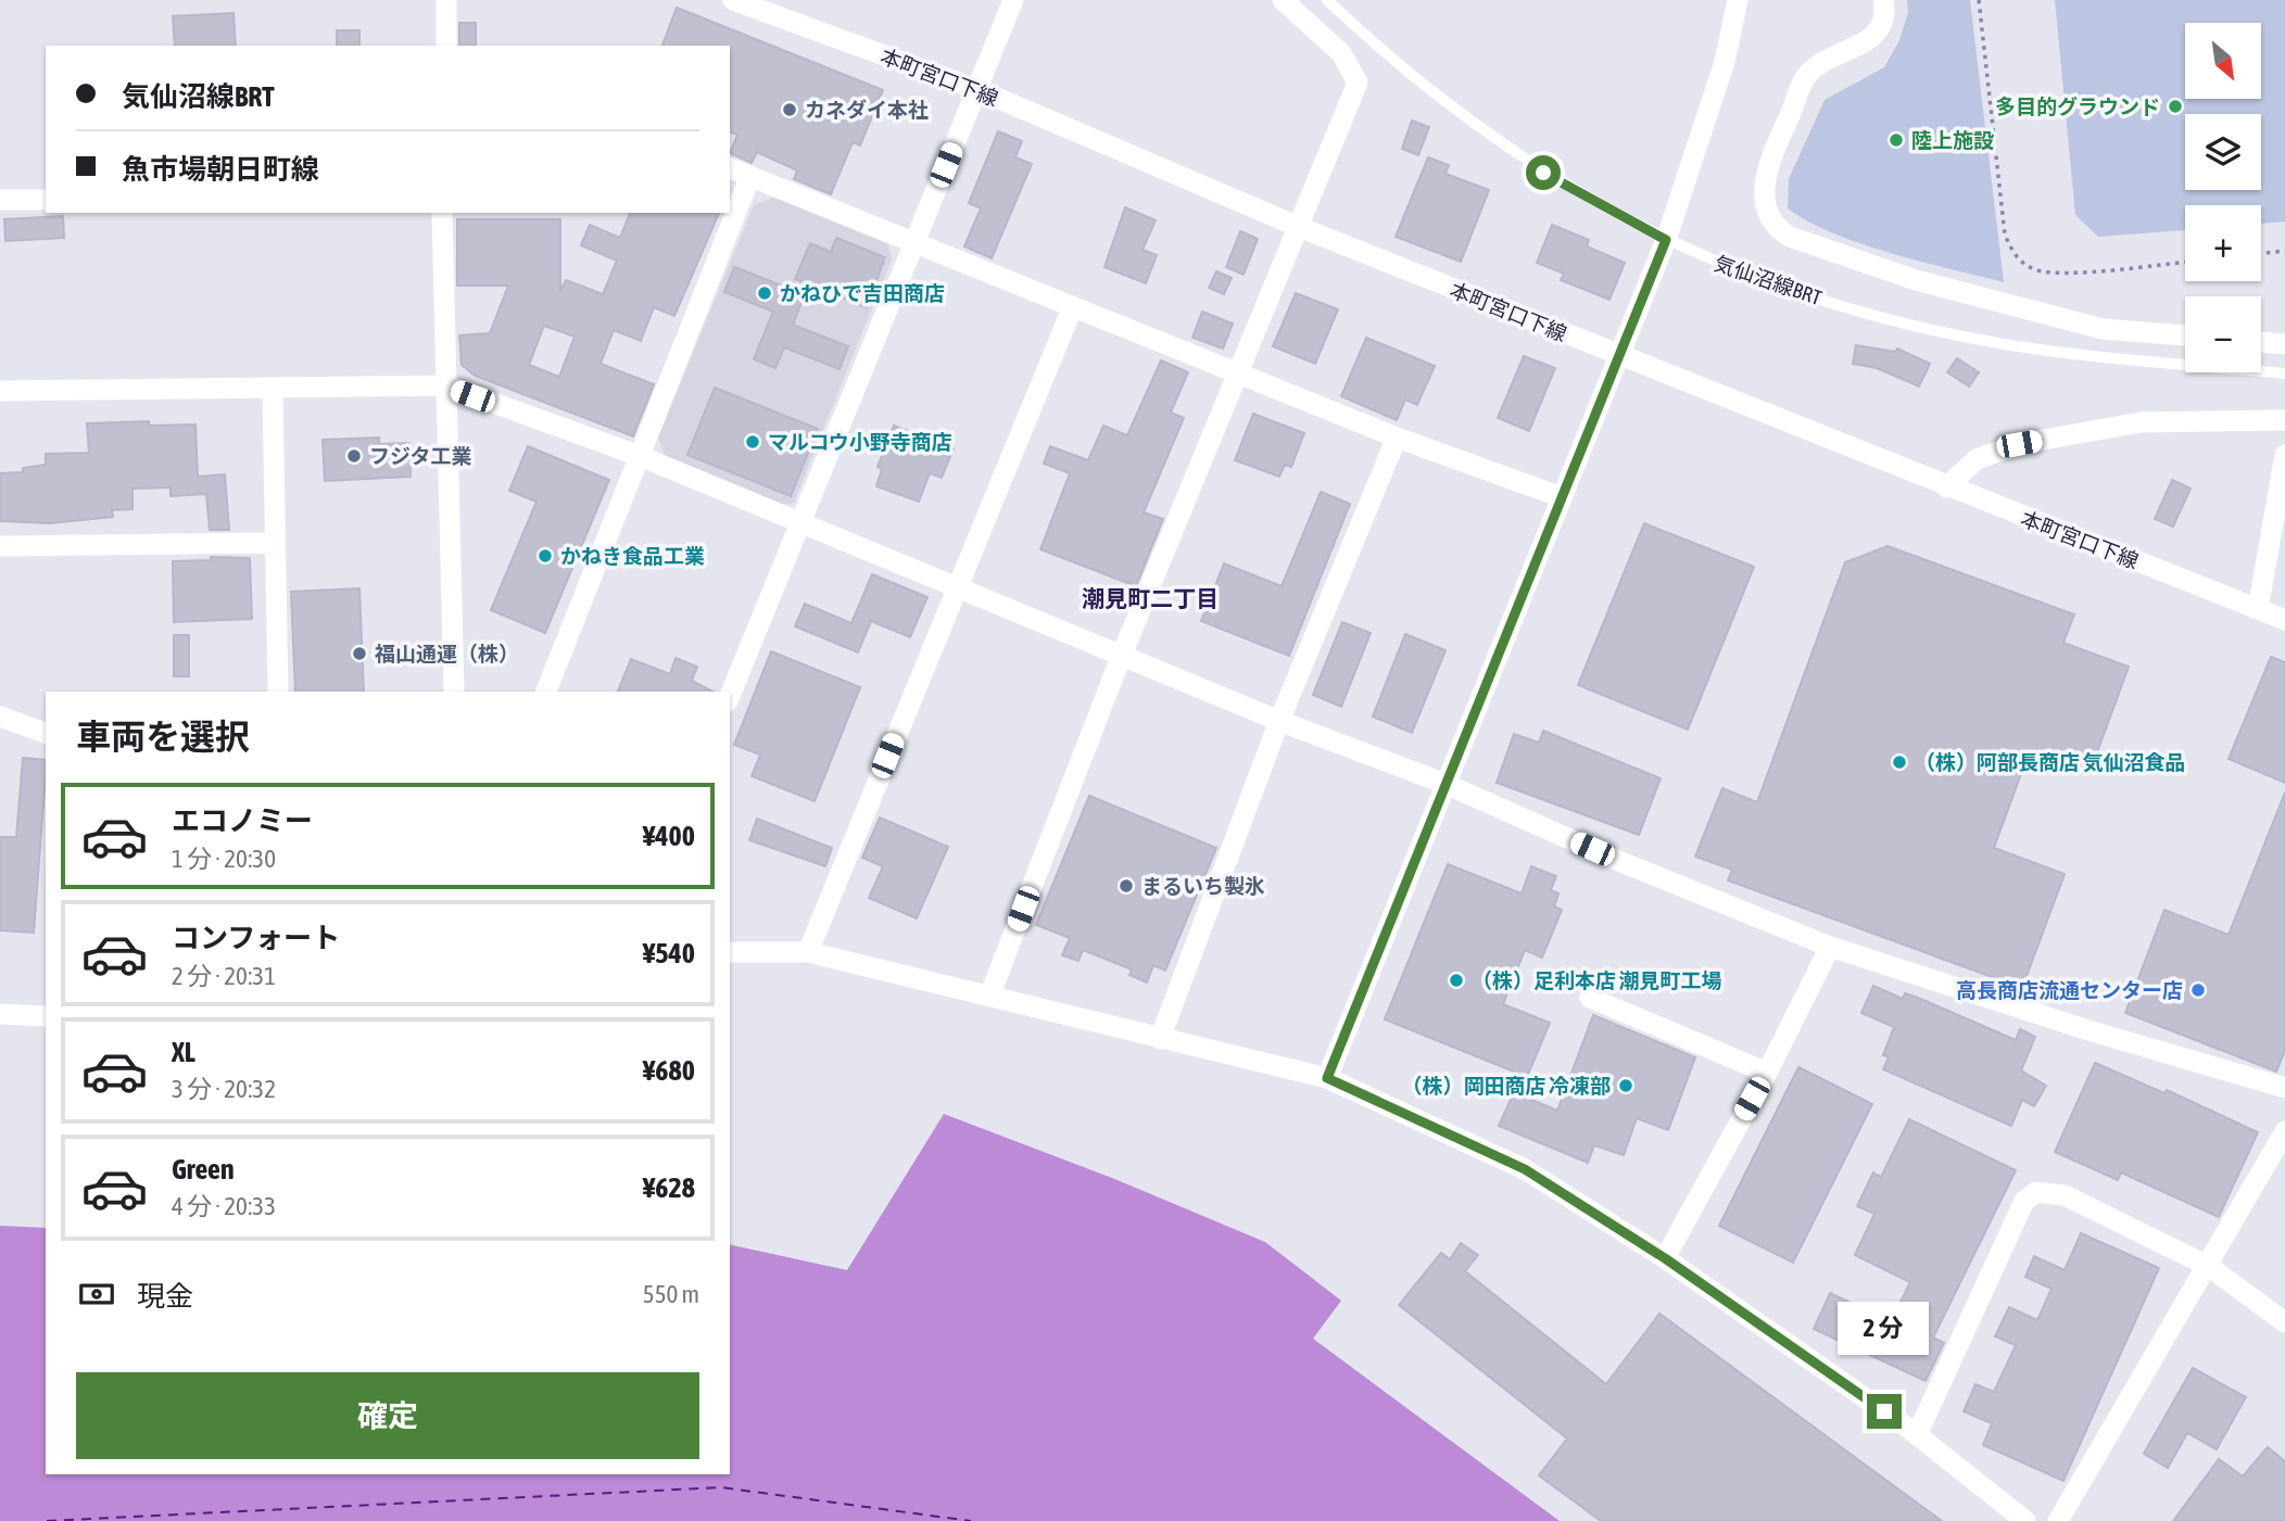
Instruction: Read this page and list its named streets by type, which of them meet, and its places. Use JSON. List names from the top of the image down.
{
  "streets": {
    "street": ["本町宮口下線"],
    "lane": ["気仙沼線BRT"]
  },
  "districts": ["潮見町二丁目"],
  "places": [
    "多目的グラウンド",
    "カネダイ本社",
    "陸上施設",
    "かねひで吉田商店",
    "マルコウ小野寺商店",
    "フジタ工業",
    "かねき食品工業",
    "福山通運（株）",
    "（株）阿部長商店 気仙沼食品",
    "まるいち製氷",
    "（株）足利本店 潮見町工場",
    "高長商店流通センター店",
    "（株）岡田商店 冷凍部"
  ],
  "north": "bottom right",
  "page": {
    "map_buttons": ["+", "−"],
    "banner": ["気仙沼線BRT", "魚市場朝日町線"],
    "heading": "車両を選択",
    "list": [
      {
        "name": "エコノミー",
        "note": "1 分 · 20:30",
        "value": "¥400"
      },
      {
        "name": "コンフォート",
        "note": "2 分 · 20:31",
        "value": "¥540"
      },
      {
        "name": "XL",
        "note": "3 分 · 20:32",
        "value": "¥680"
      },
      {
        "name": "Green",
        "note": "4 分 · 20:33",
        "value": "¥628"
      }
    ],
    "pay": ["現金", "550 m"],
    "bubble": "2 分",
    "buttons": "確定"
  }
}
